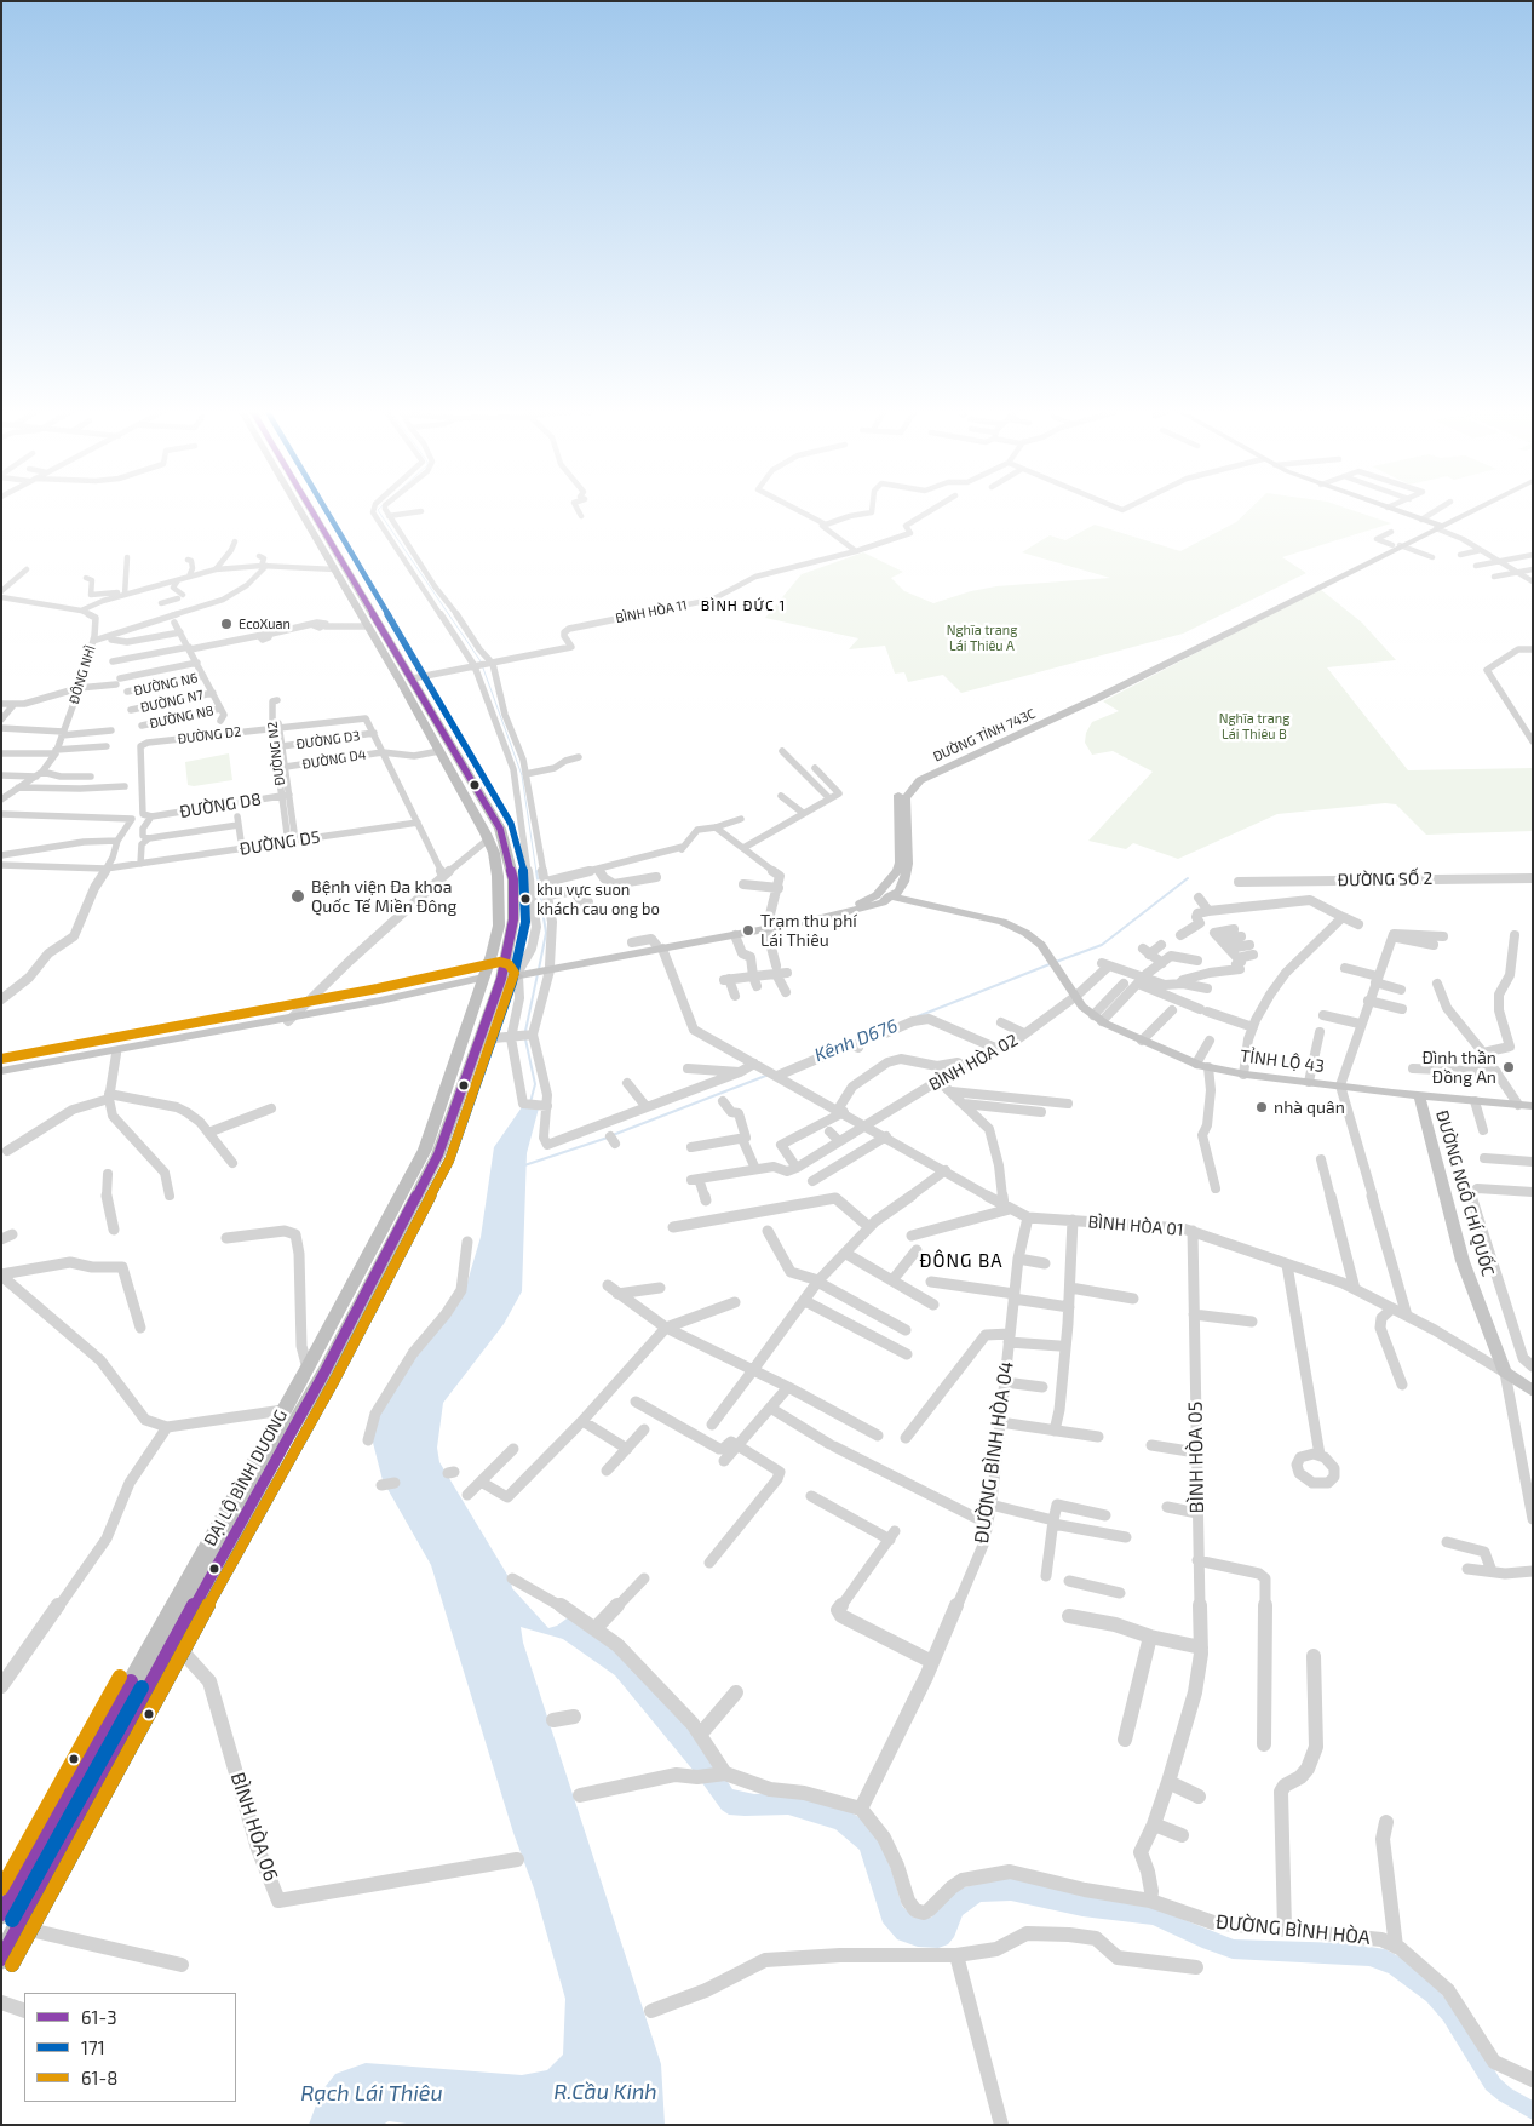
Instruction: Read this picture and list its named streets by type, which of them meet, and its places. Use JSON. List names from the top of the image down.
{
  "streets": {
    "highway": ["ĐẠI LỘ BÌNH DƯƠNG"],
    "main road": ["ĐƯỜNG TỈNH 743C", "TỈNH LỘ 43", "ĐƯỜNG NGÔ CHÍ QUỐC"],
    "street": [
      "BÌNH HÒA 11",
      "ĐÔNG NHÌ",
      "ĐƯỜNG N6",
      "ĐƯỜNG N7",
      "ĐƯỜNG N8",
      "ĐƯỜNG D2",
      "ĐƯỜNG D3",
      "ĐƯỜNG N2",
      "ĐƯỜNG D4",
      "ĐƯỜNG D8",
      "ĐƯỜNG D5",
      "ĐƯỜNG SỐ 2",
      "BÌNH HÒA 02",
      "BÌNH HÒA 01",
      "ĐƯỜNG BÌNH HÒA 04",
      "BÌNH HÒA 05",
      "BÌNH HÒA 06",
      "ĐƯỜNG BÌNH HÒA"
    ]
  },
  "crossings": [
    ["ĐƯỜNG D2", "ĐƯỜNG D3"],
    ["ĐƯỜNG D2", "ĐƯỜNG N2"],
    ["ĐƯỜNG D2", "ĐƯỜNG D8"],
    ["ĐƯỜNG TỈNH 743C", "TỈNH LỘ 43"],
    ["ĐƯỜNG D3", "ĐƯỜNG N2"],
    ["ĐƯỜNG N2", "ĐƯỜNG D4"],
    ["ĐƯỜNG N2", "ĐƯỜNG D8"],
    ["ĐƯỜNG N2", "ĐƯỜNG D5"],
    ["ĐƯỜNG D4", "ĐẠI LỘ BÌNH DƯƠNG"],
    ["TỈNH LỘ 43", "BÌNH HÒA 02"],
    ["TỈNH LỘ 43", "ĐƯỜNG NGÔ CHÍ QUỐC"],
    ["BÌNH HÒA 02", "BÌNH HÒA 01"],
    ["ĐƯỜNG NGÔ CHÍ QUỐC", "BÌNH HÒA 01"],
    ["BÌNH HÒA 01", "ĐƯỜNG BÌNH HÒA 04"],
    ["BÌNH HÒA 01", "BÌNH HÒA 05"],
    ["ĐƯỜNG BÌNH HÒA 04", "ĐƯỜNG BÌNH HÒA"],
    ["ĐẠI LỘ BÌNH DƯƠNG", "BÌNH HÒA 06"]
  ],
  "districts": ["BÌNH ĐỨC 1", "ĐÔNG BA"],
  "water": ["Kênh D676", "R.Cầu Kinh", "Rạch Lái Thiêu"],
  "parks": ["Nghĩa trang Lái Thiêu A", "Nghĩa trang Lái Thiêu B"],
  "places": [
    "EcoXuan",
    "Bệnh viện Đa khoa Quốc Tế Miền Đông",
    "khu vực suon khách cau ong bo",
    "Trạm thu phí Lái Thiêu",
    "Đình thần Đồng An",
    "nhà quân"
  ],
  "lines": ["transit line 61-3", "transit line 171", "transit line 61-8"],
  "legend": ["61-3", "171", "61-8"]
}
